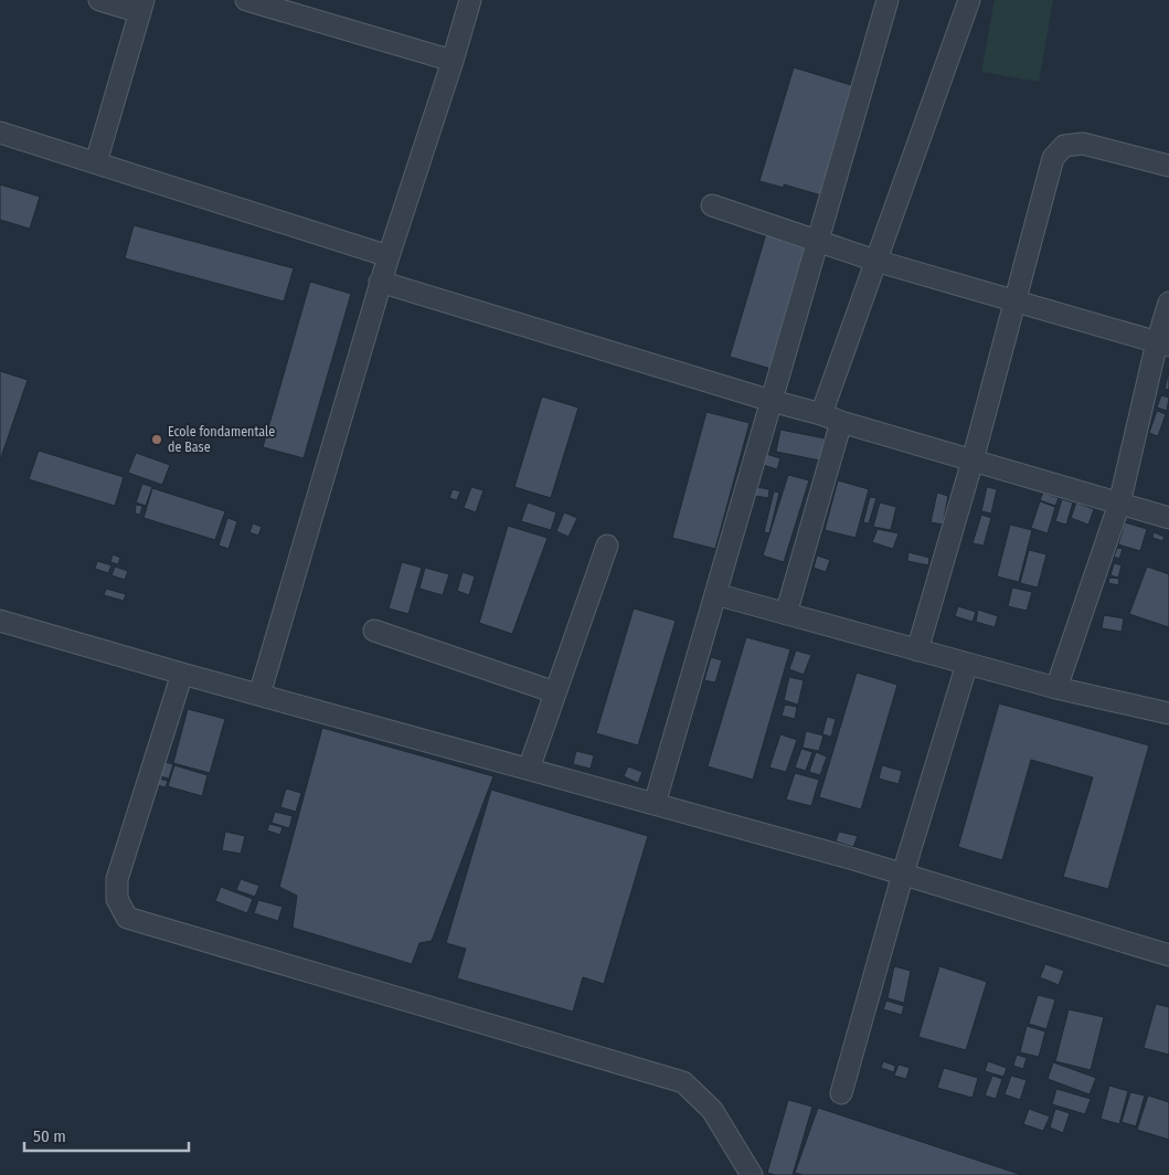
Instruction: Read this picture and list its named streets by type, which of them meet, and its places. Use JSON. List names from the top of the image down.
{
  "places": ["Ecole fondamentale de Base"],
  "scale_bar": "50 m"
}
